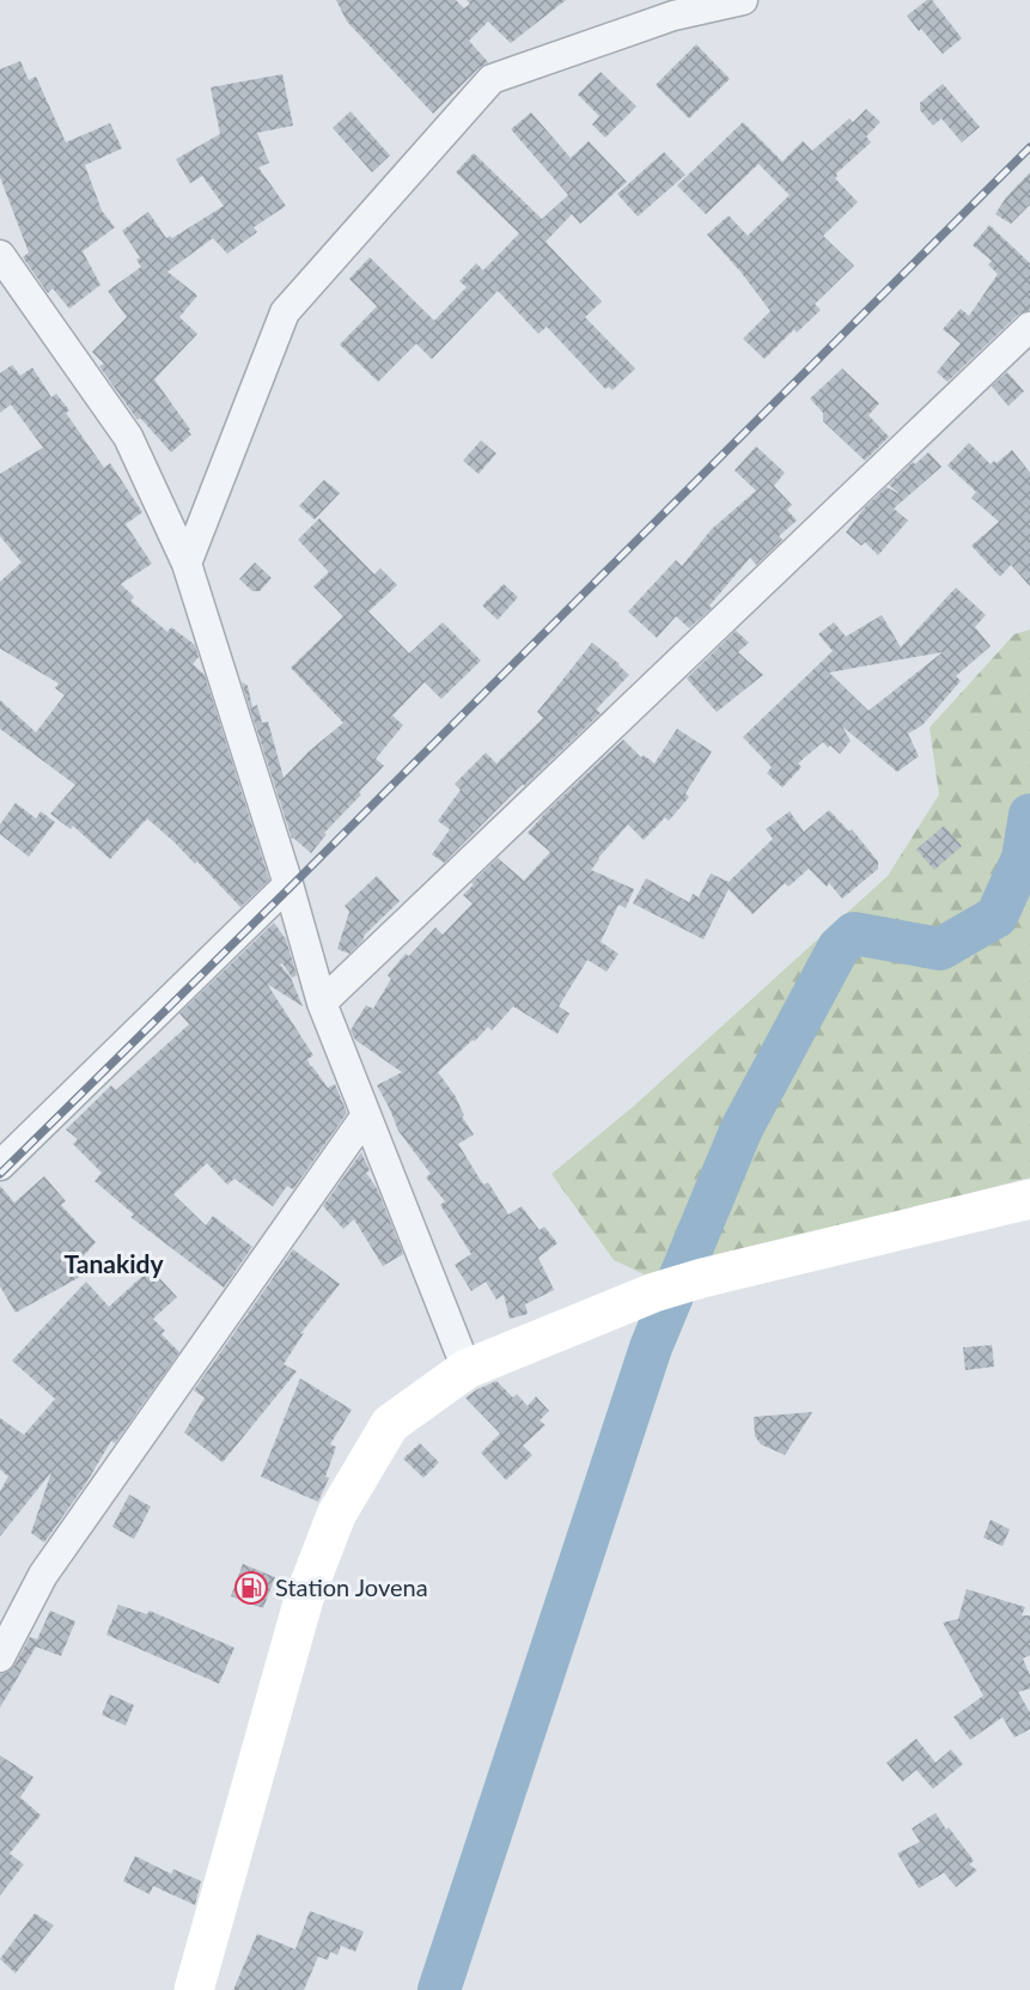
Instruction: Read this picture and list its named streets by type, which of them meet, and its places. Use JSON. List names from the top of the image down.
{
  "districts": ["Tanakidy"],
  "places": {
    "fuel station": ["Station Jovena"]
  }
}
